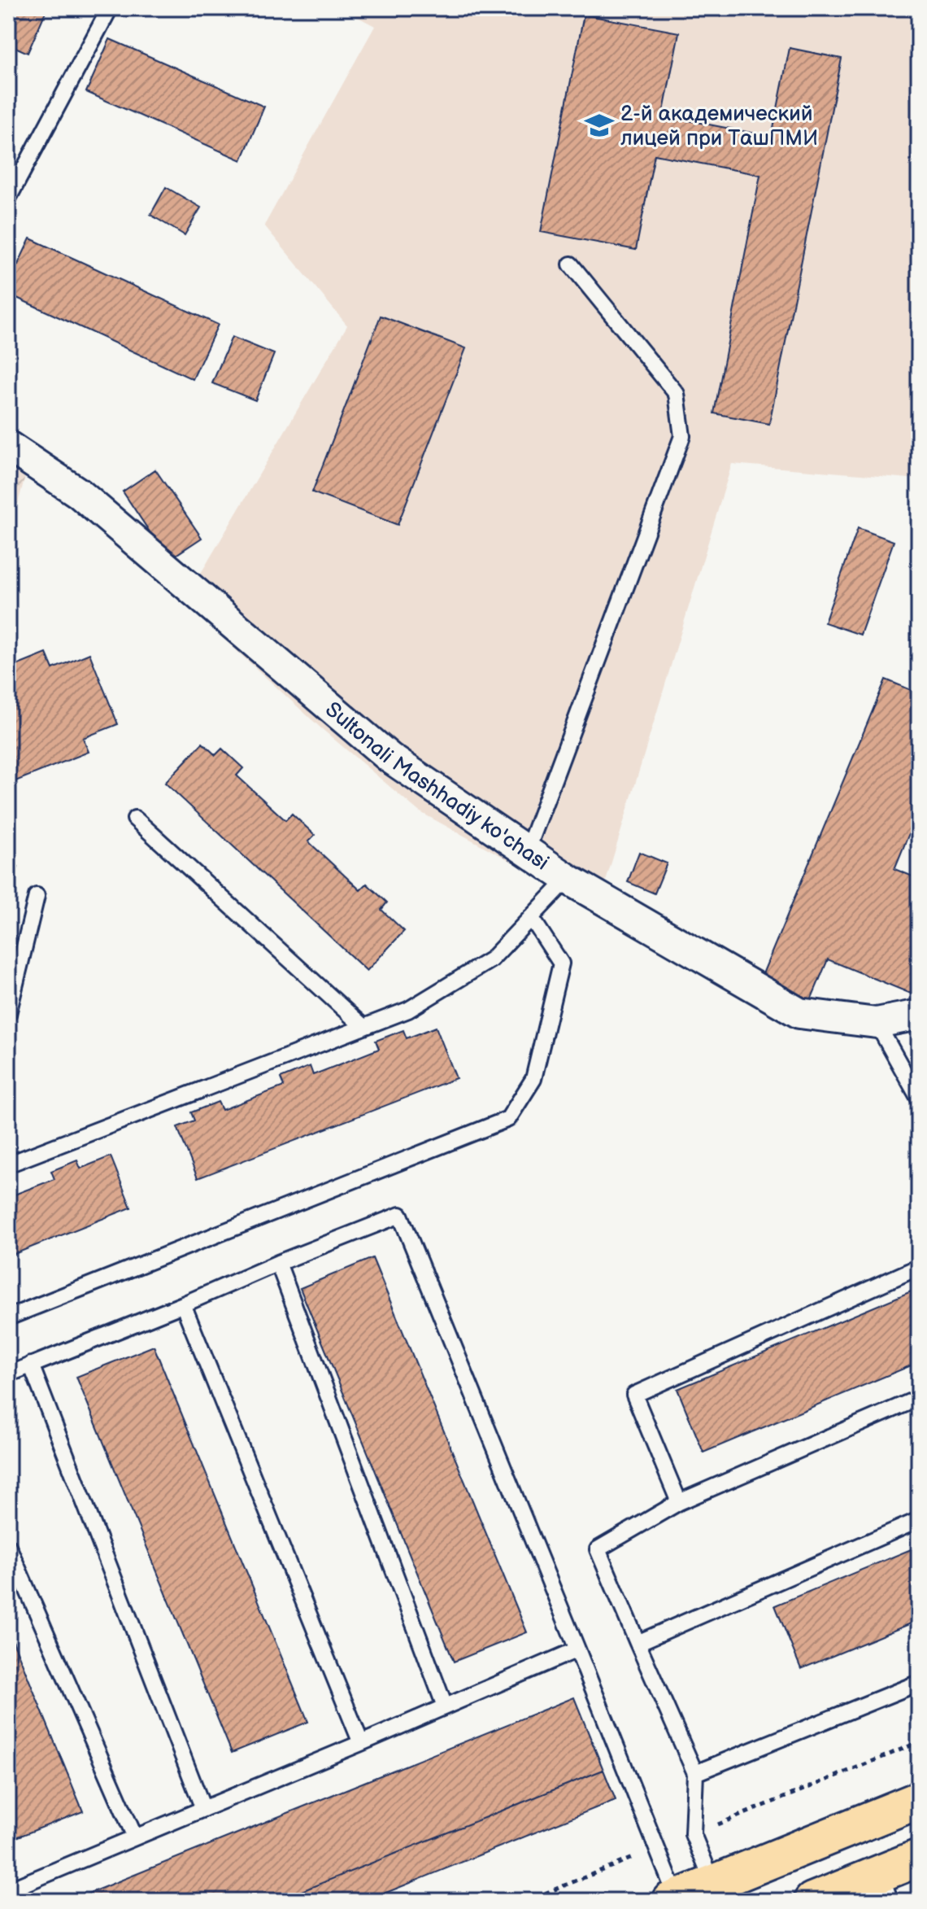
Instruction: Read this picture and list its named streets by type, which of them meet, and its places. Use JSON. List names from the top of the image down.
{
  "streets": {
    "street": ["Sultonali Mashhadiy ko'chasi"]
  },
  "places": {
    "school or university": ["2-й академический лицей при ТашПМИ"]
  }
}
